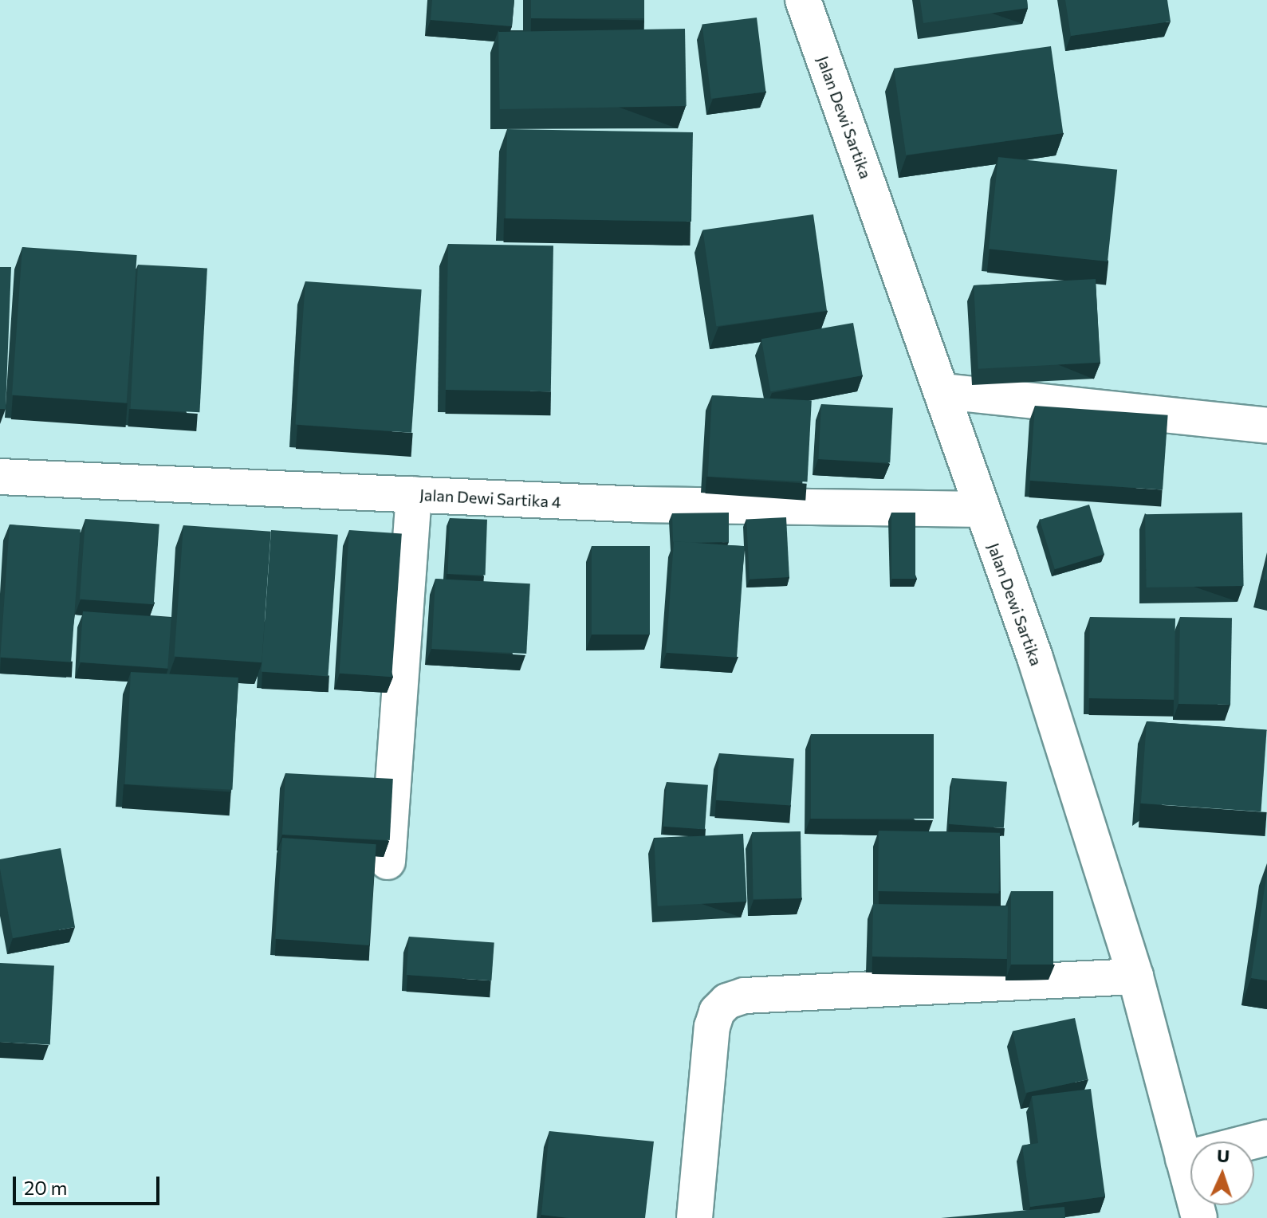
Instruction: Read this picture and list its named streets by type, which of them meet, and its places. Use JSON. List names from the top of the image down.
{
  "streets": {
    "street": ["Jalan Dewi Sartika", "Jalan Dewi Sartika 4"]
  },
  "crossings": [
    ["Jalan Dewi Sartika", "Jalan Dewi Sartika 4"]
  ],
  "scale_bar": "20 m",
  "north": "top"
}
